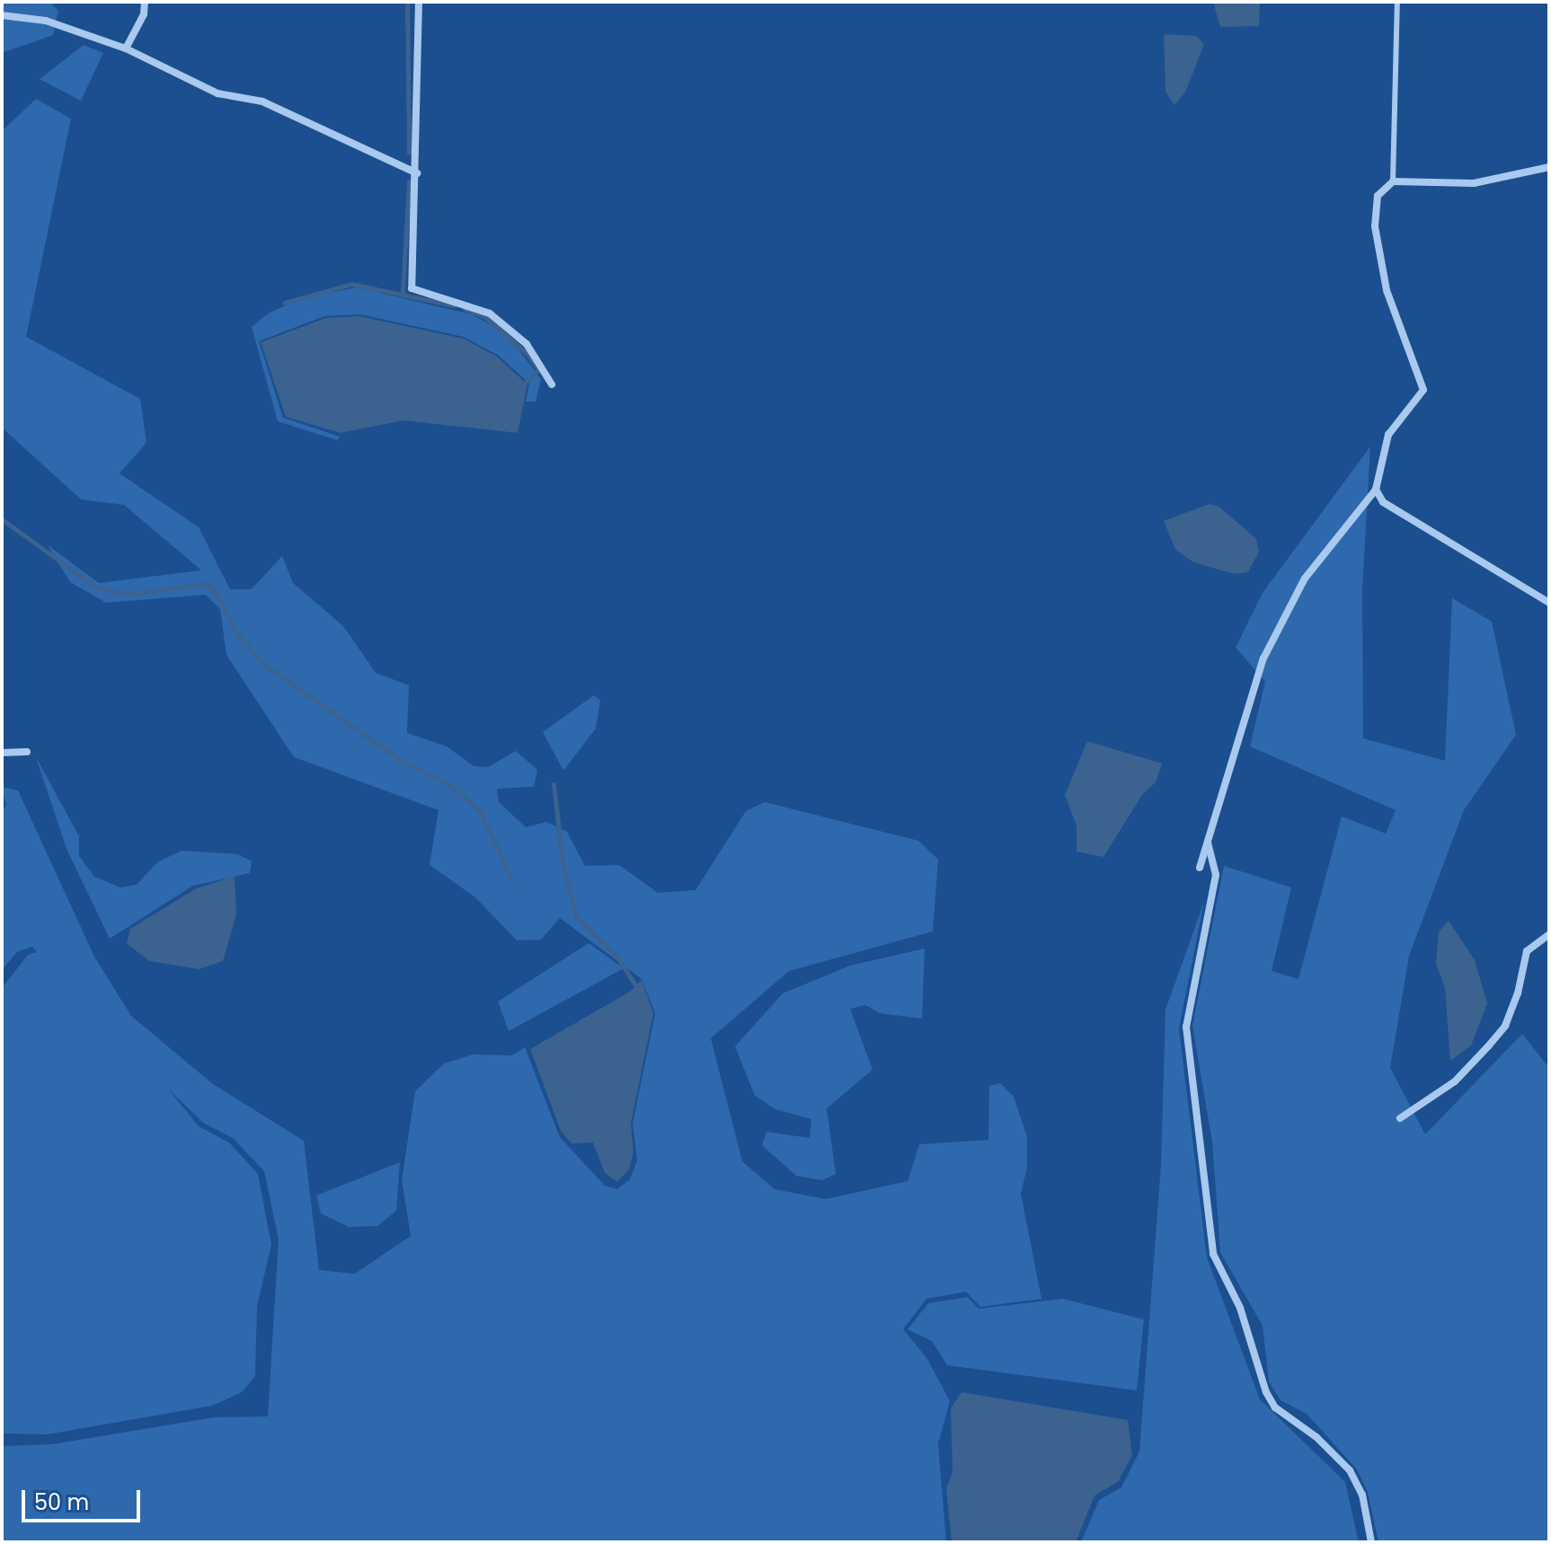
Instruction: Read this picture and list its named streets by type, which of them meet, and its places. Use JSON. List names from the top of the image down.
{
  "scale_bar": "50 m"
}
